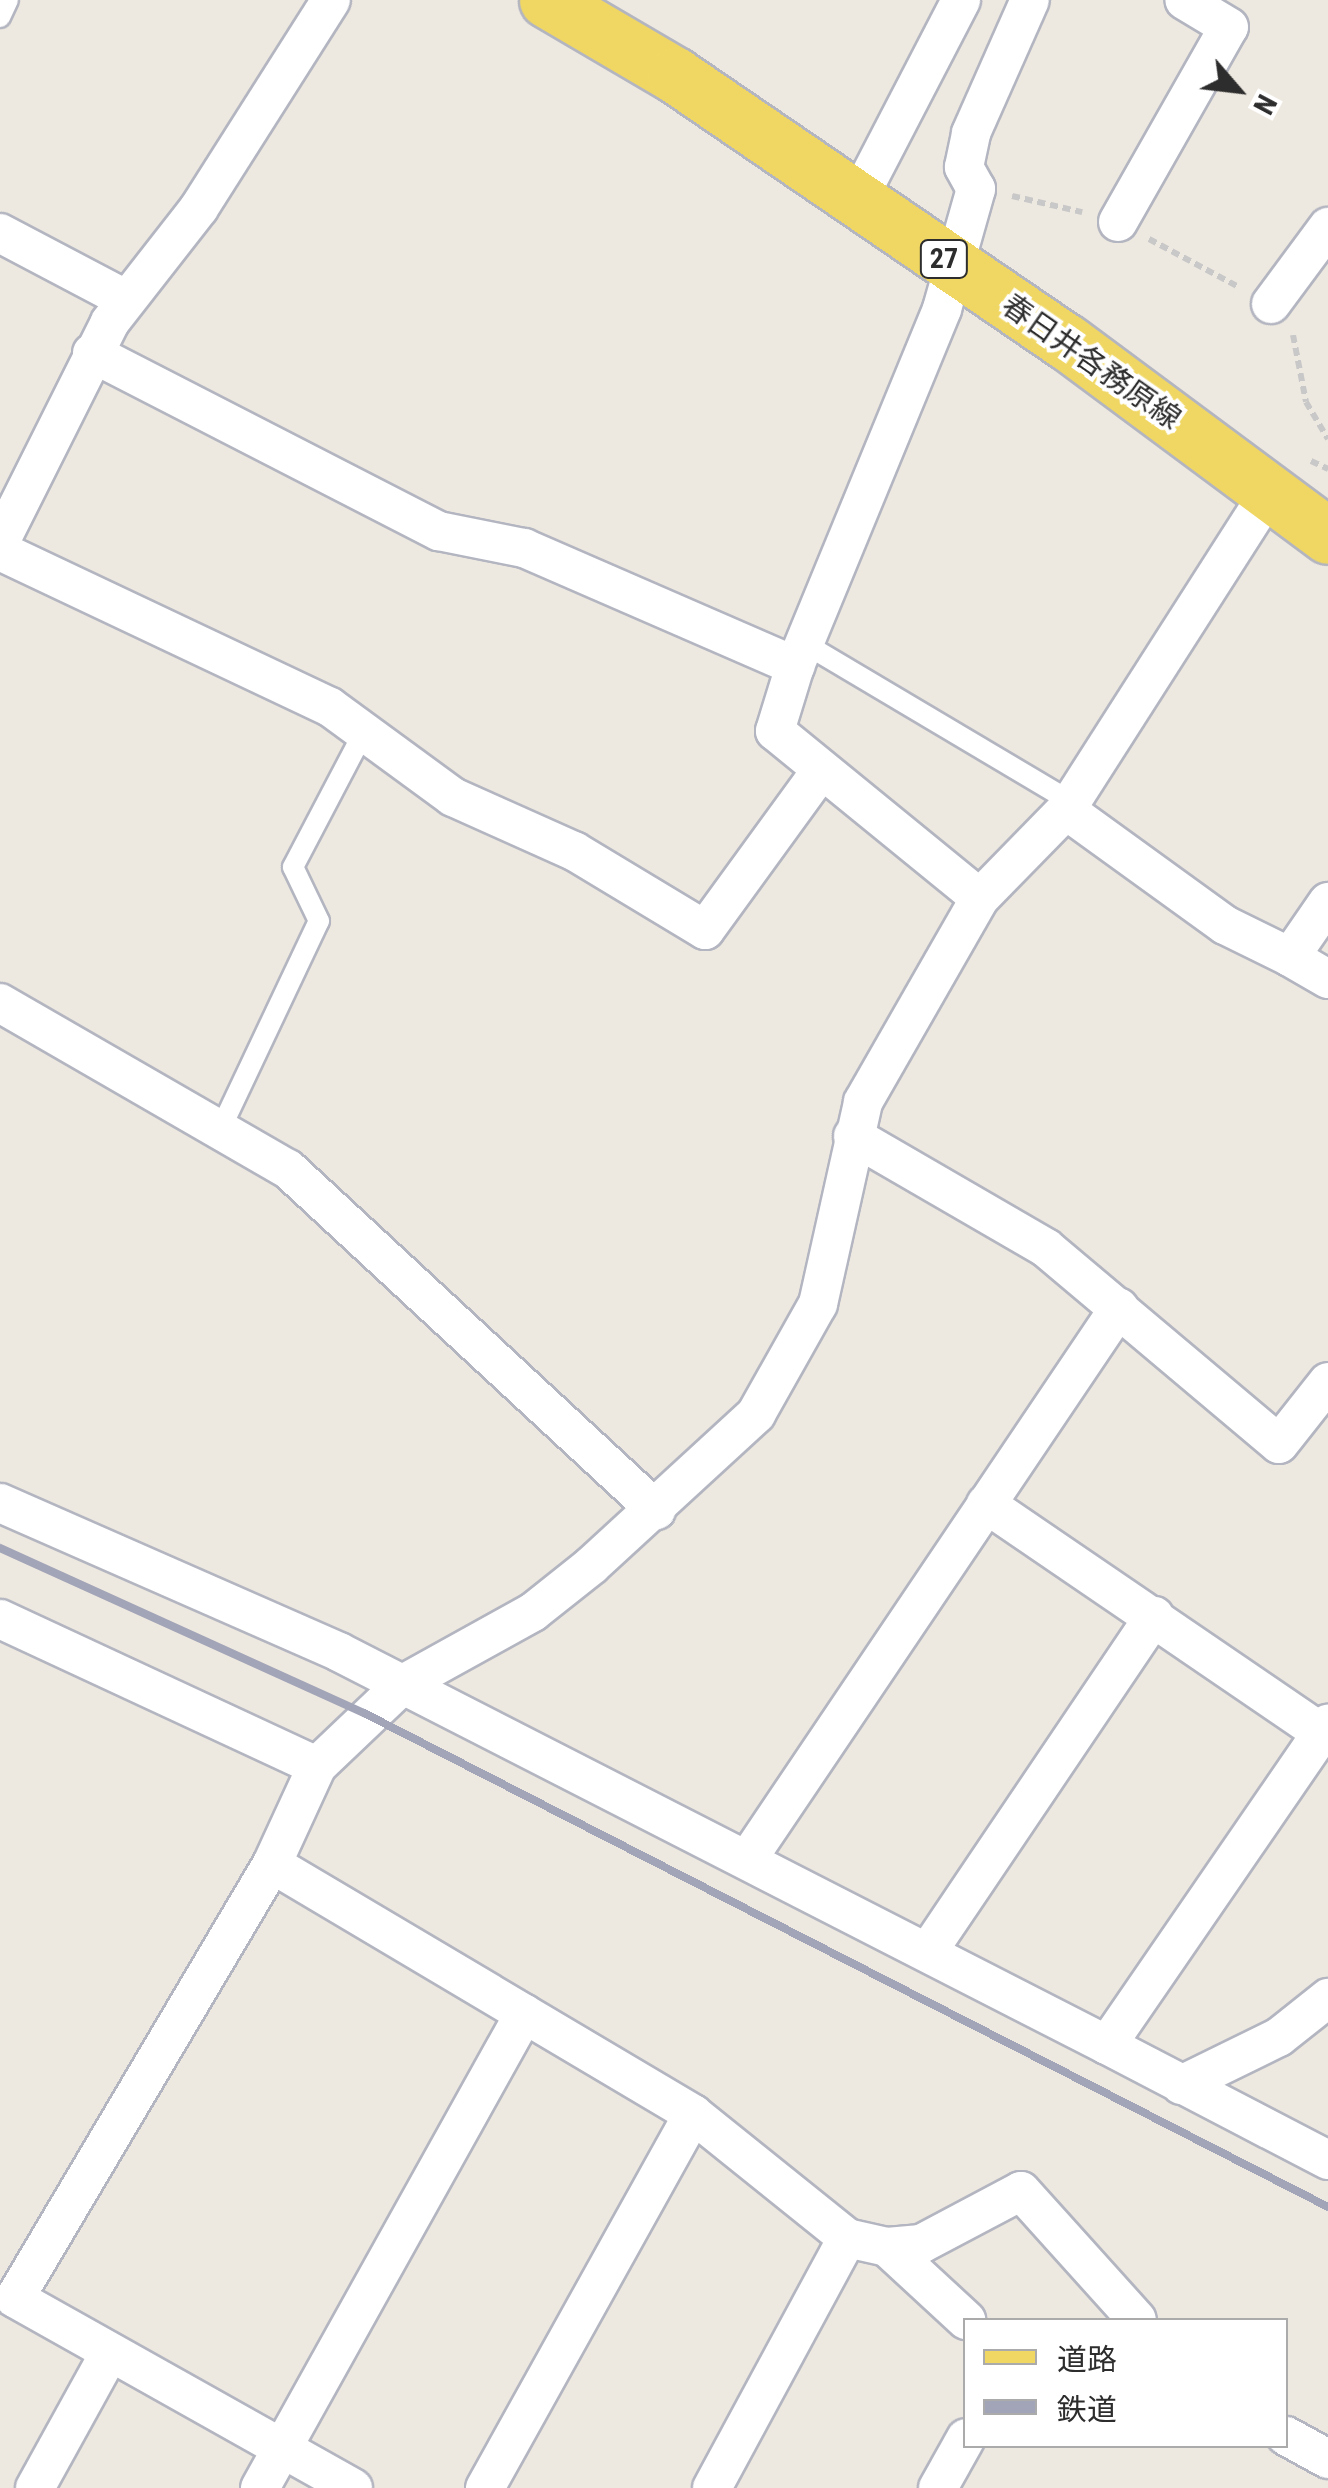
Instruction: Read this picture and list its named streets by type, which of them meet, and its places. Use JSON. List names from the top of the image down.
{
  "streets": {
    "main road": ["27", "春日井各務原線"]
  },
  "legend": ["道路", "鉄道"],
  "north": "bottom right"
}
